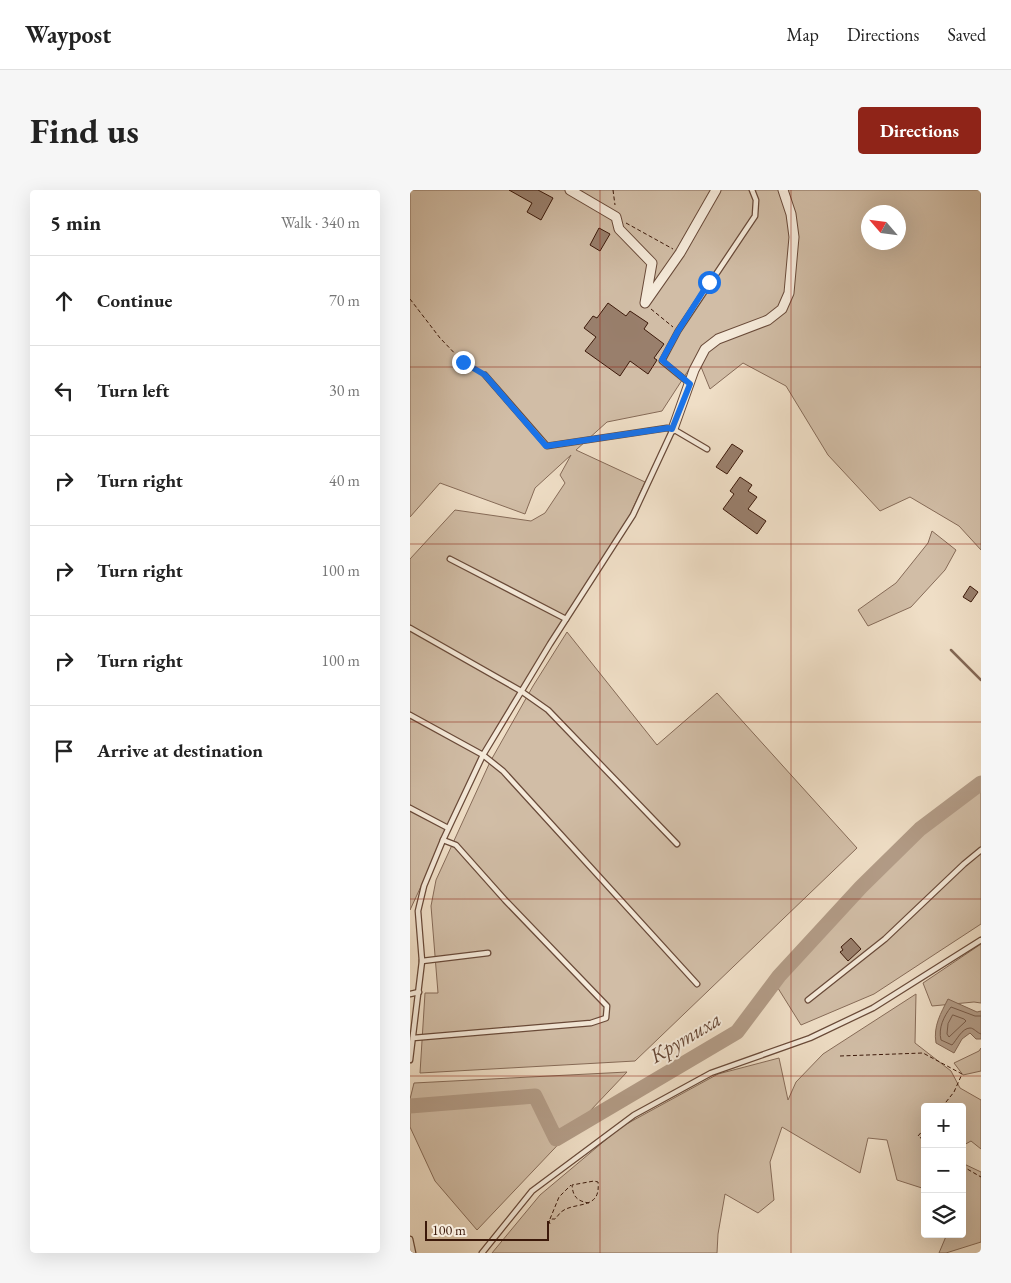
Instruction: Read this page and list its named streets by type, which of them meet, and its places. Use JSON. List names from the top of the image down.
{
  "water": ["Крутиха"],
  "scale_bar": "100 m",
  "north": "top left",
  "page": {
    "header": "Waypost",
    "nav": ["Map", "Directions", "Saved"],
    "buttons": "Directions",
    "title": "Find us",
    "heading": ["5 min", "Walk · 340 m"],
    "list": [
      ["Continue", "70 m"],
      ["Turn left", "30 m"],
      ["Turn right", "40 m"],
      ["Turn right", "100 m"],
      ["Turn right", "100 m"],
      "Arrive at destination"
    ],
    "map_buttons": ["+", "−"],
    "scale": "100 m"
  }
}
